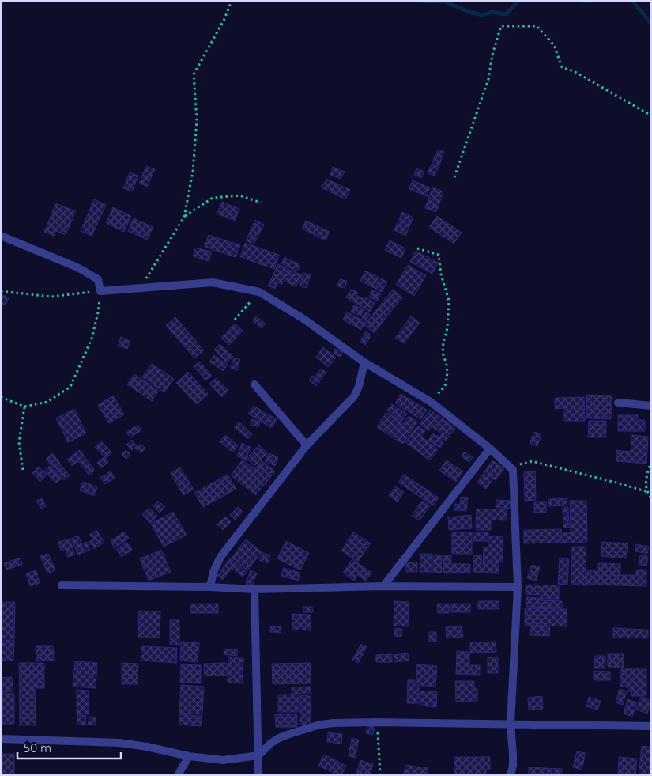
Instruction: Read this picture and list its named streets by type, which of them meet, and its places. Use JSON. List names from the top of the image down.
{
  "scale_bar": "50 m"
}
